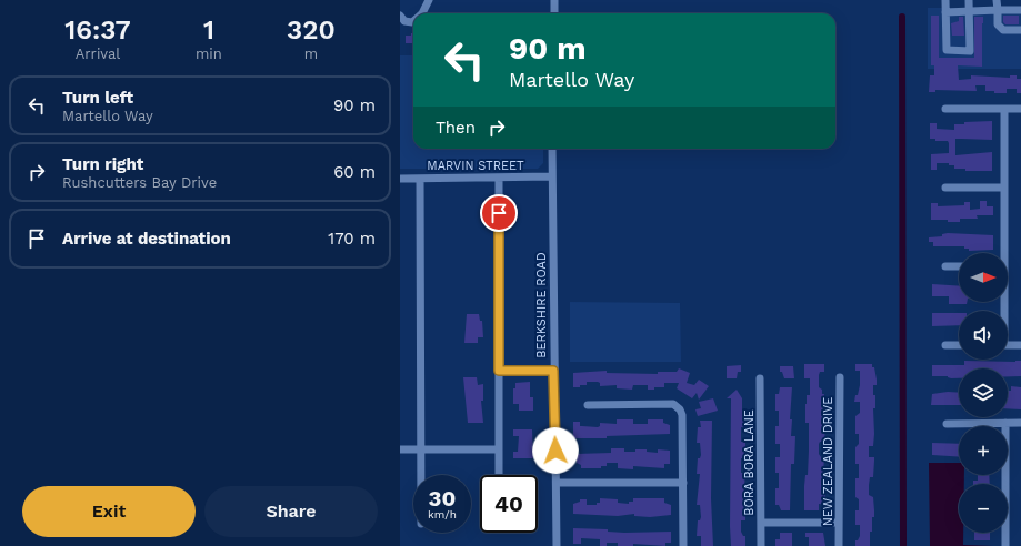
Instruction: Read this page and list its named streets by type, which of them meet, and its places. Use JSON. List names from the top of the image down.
{
  "streets": {
    "street": [
      "MARVIN STREET",
      "BERKSHIRE ROAD",
      "NEW ZEALAND DRIVE",
      "BORA BORA LANE"
    ]
  },
  "crossings": [
    ["MARVIN STREET", "BERKSHIRE ROAD"]
  ],
  "north": "right",
  "page": {
    "eta": [
      "16:37",
      "Arrival",
      "1",
      "min",
      "320",
      "m"
    ],
    "turn": ["90 m", "Martello Way"],
    "list": [
      {
        "name": "Turn left",
        "note": "Martello Way",
        "value": "90 m"
      },
      {
        "name": "Turn right",
        "note": "Rushcutters Bay Drive",
        "value": "60 m"
      },
      {
        "name": "Arrive at destination",
        "value": "170 m"
      }
    ],
    "then": "Then",
    "map_buttons": ["+", "−"],
    "speed": "30 km/h",
    "limit": "40",
    "buttons": ["Exit", "Share"]
  }
}
